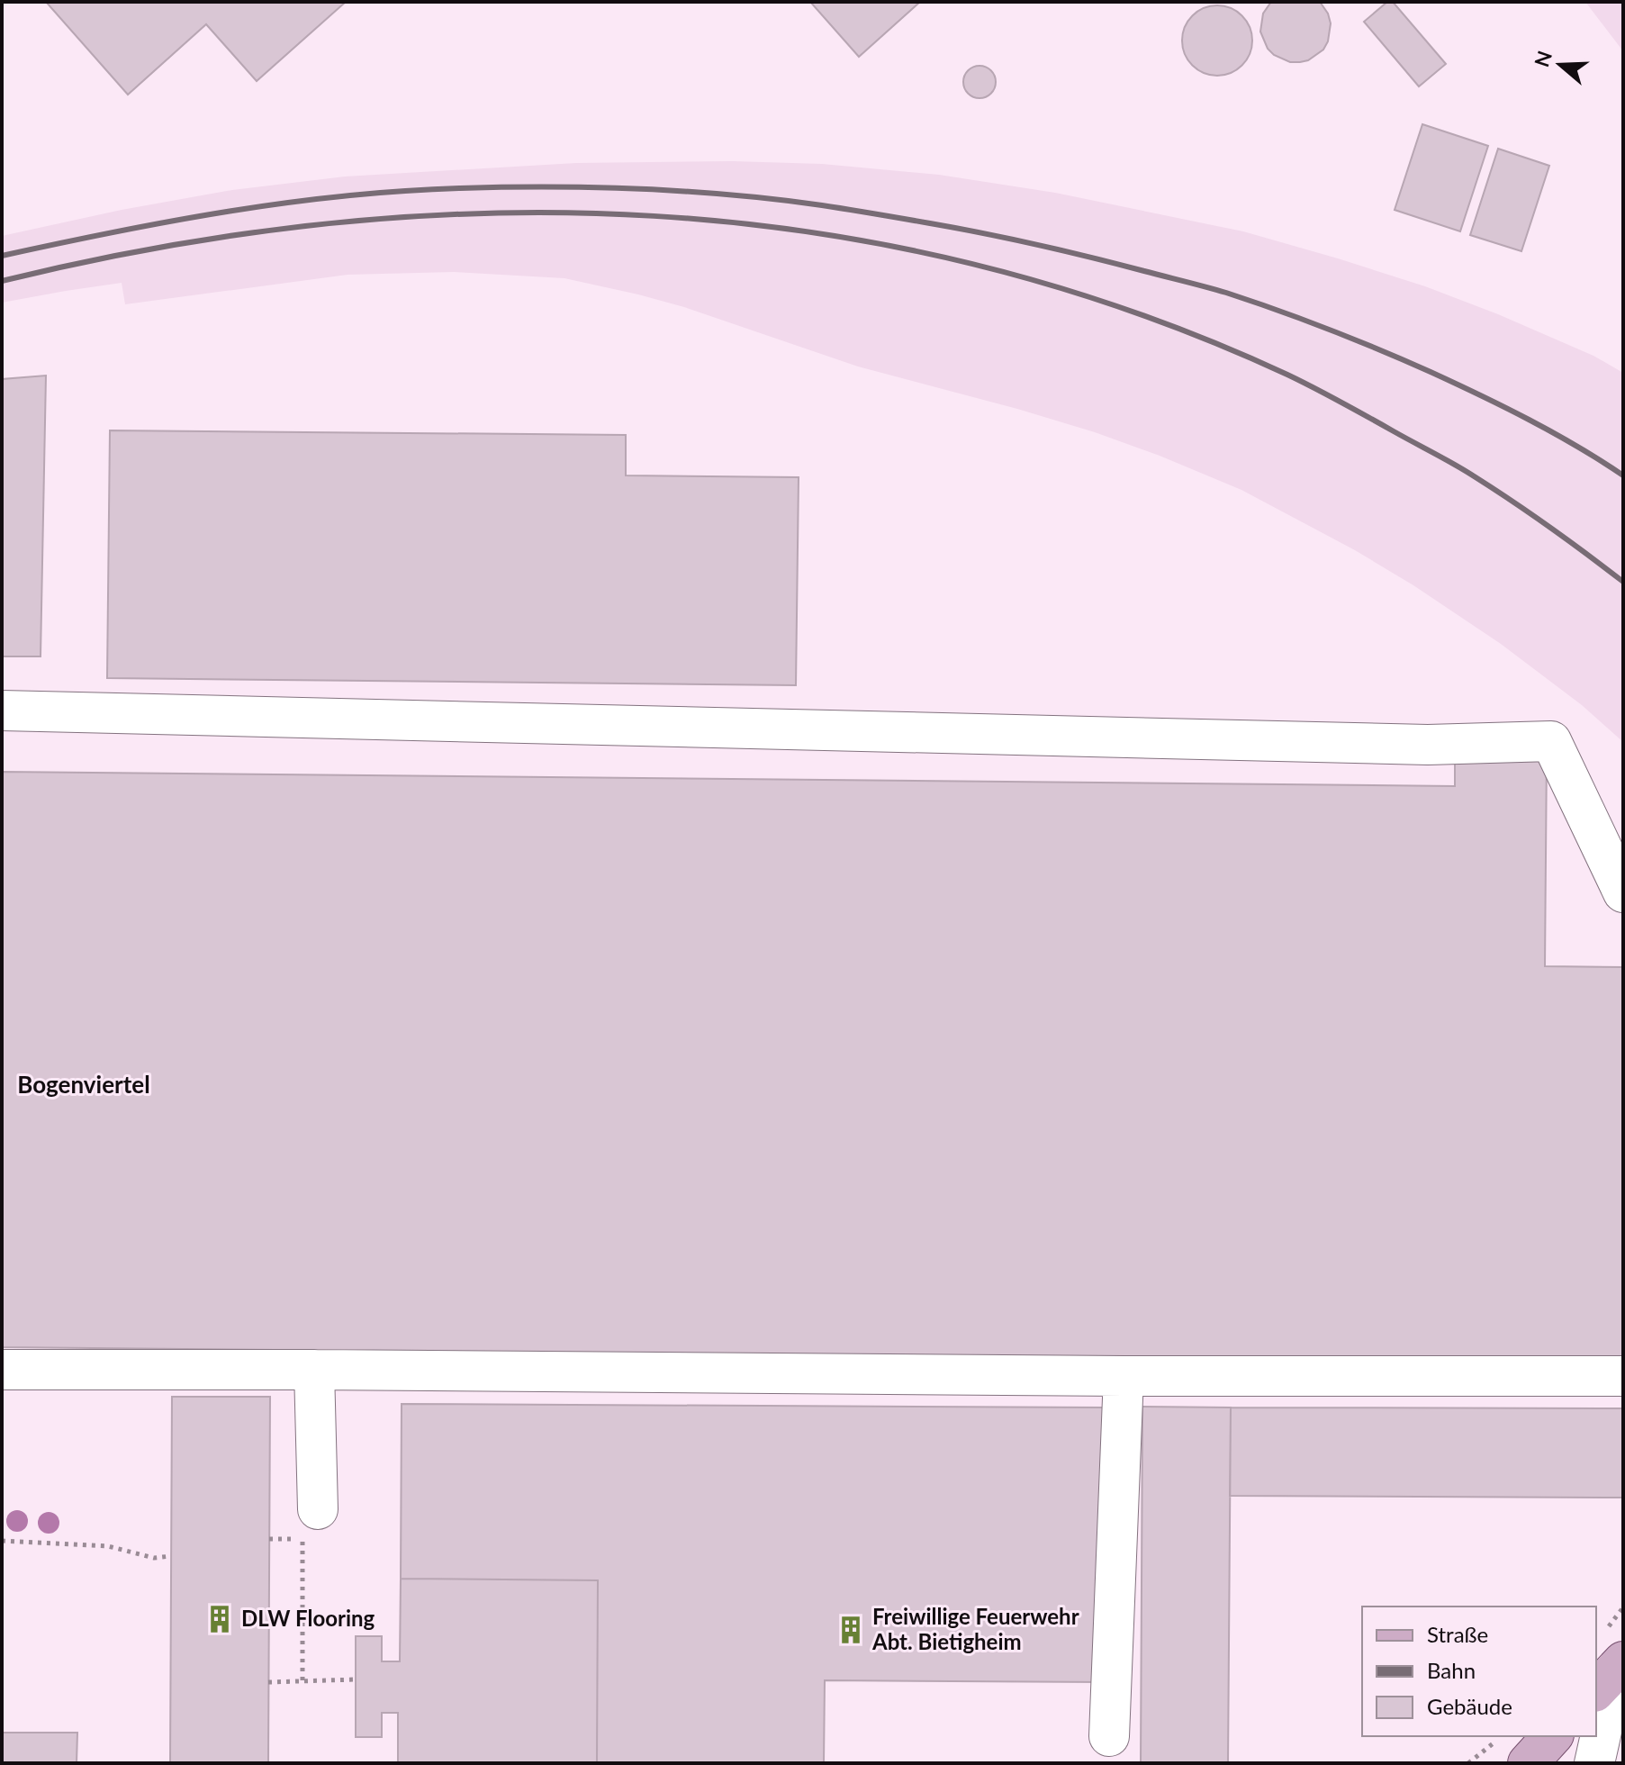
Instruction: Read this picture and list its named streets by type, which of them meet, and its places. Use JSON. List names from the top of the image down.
{
  "districts": ["Bogenviertel"],
  "places": {
    "building": ["DLW Flooring", "Freiwillige Feuerwehr Abt. Bietigheim"]
  },
  "legend": ["Straße", "Bahn", "Gebäude"],
  "north": "left"
}
